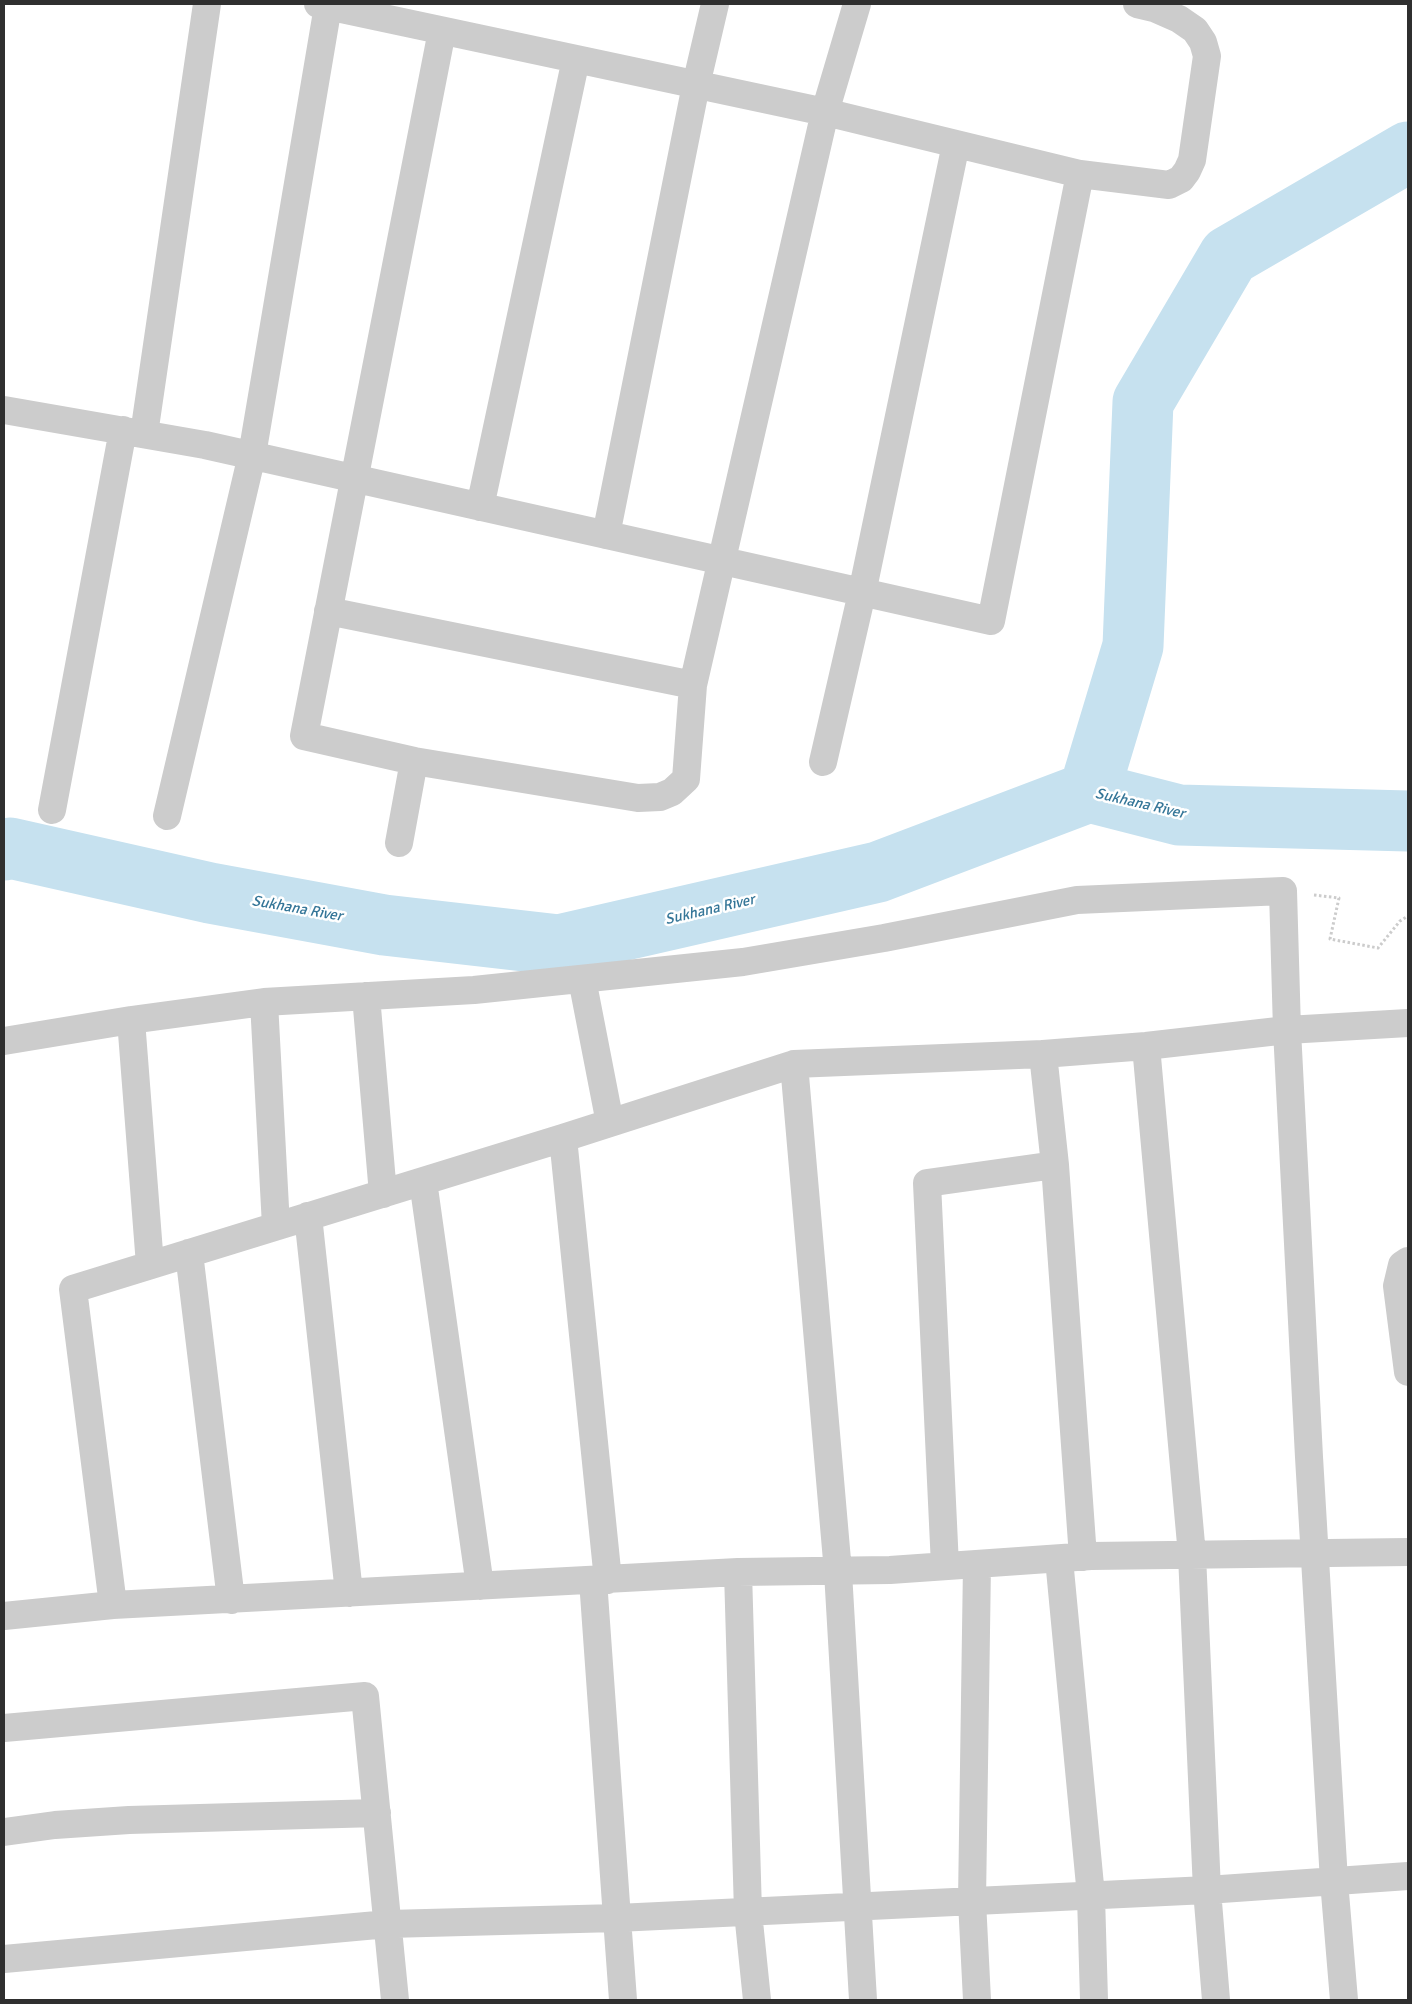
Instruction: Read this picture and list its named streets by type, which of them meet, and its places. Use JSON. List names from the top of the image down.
{
  "water": ["Sukhana River"]
}
